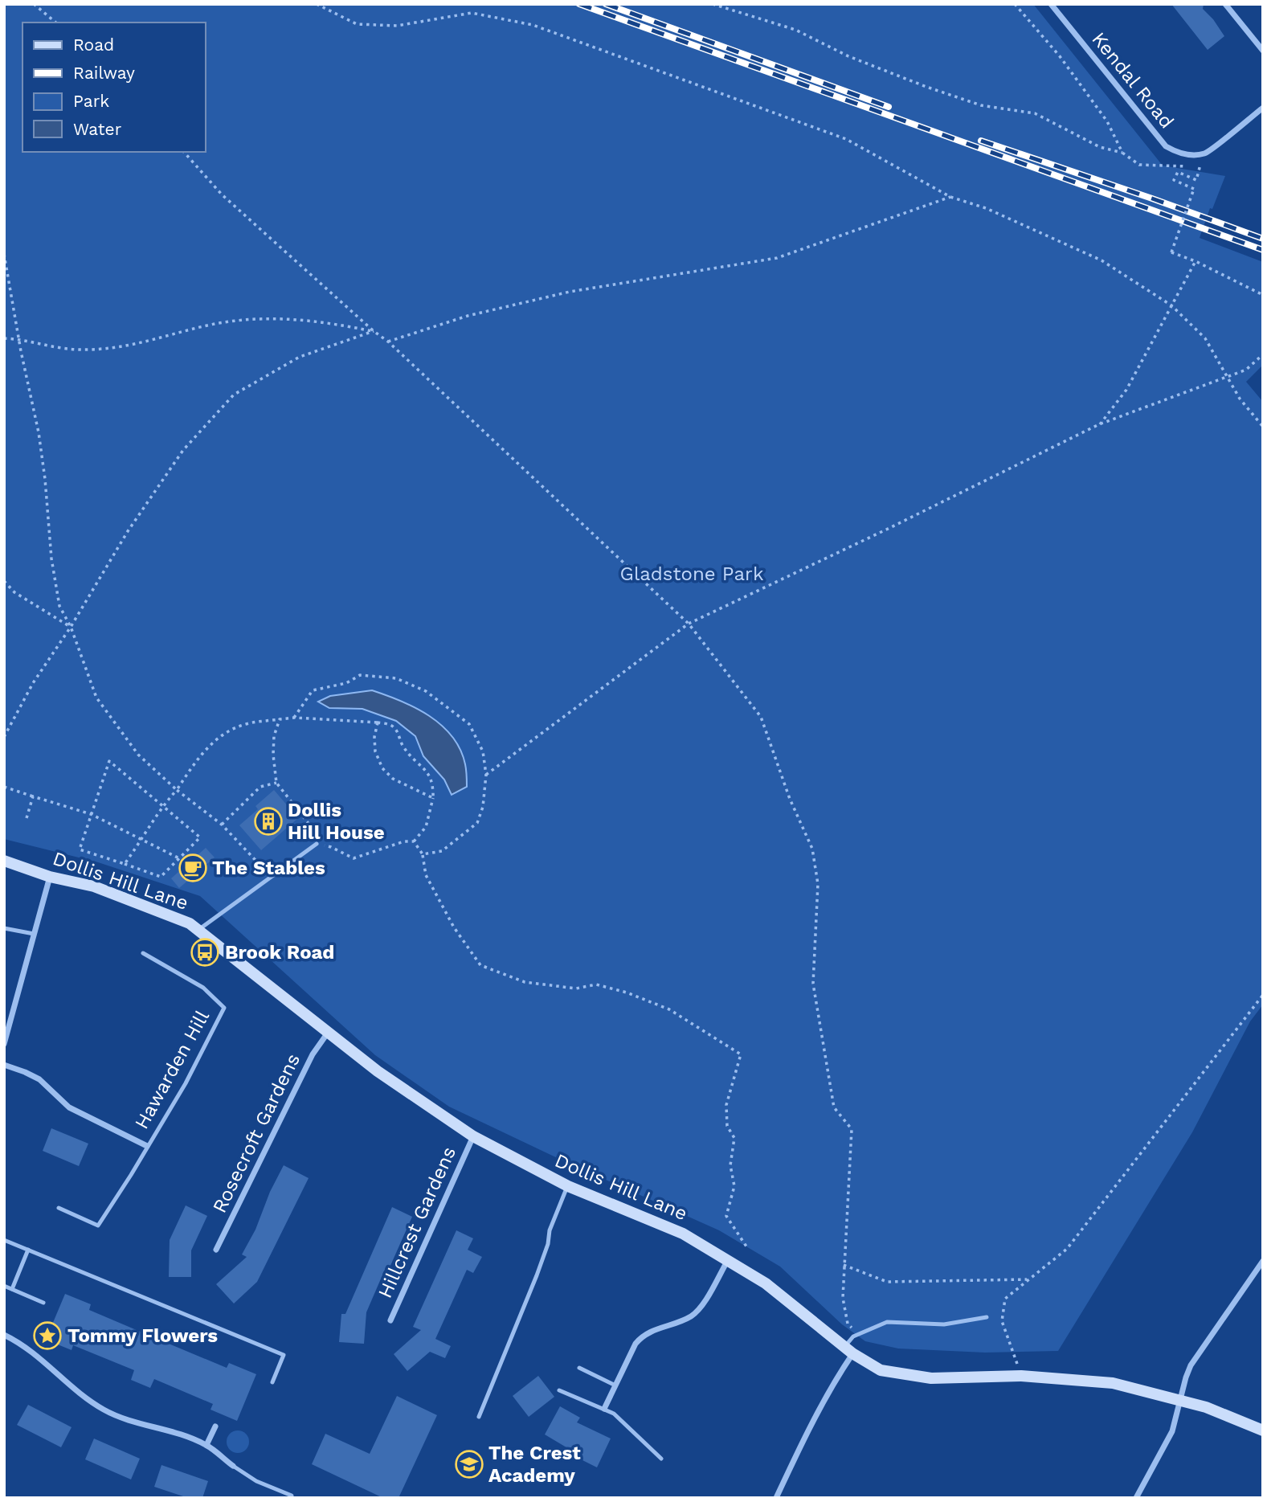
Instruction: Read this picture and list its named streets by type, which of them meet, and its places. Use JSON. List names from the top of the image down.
{
  "streets": {
    "street": [
      "Kendal Road",
      "Dollis Hill Lane",
      "Hawarden Hill",
      "Rosecroft Gardens",
      "Hillcrest Gardens"
    ]
  },
  "crossings": [
    ["Dollis Hill Lane", "Rosecroft Gardens"],
    ["Dollis Hill Lane", "Hillcrest Gardens"]
  ],
  "parks": ["Gladstone Park"],
  "places": {
    "building": ["Dollis Hill House"],
    "cafe": ["The Stables"],
    "bus stop": ["Brook Road"],
    "place": ["Tommy Flowers"],
    "school or university": ["The Crest Academy"]
  },
  "legend": [
    "Road",
    "Railway",
    "Park",
    "Water"
  ]
}
